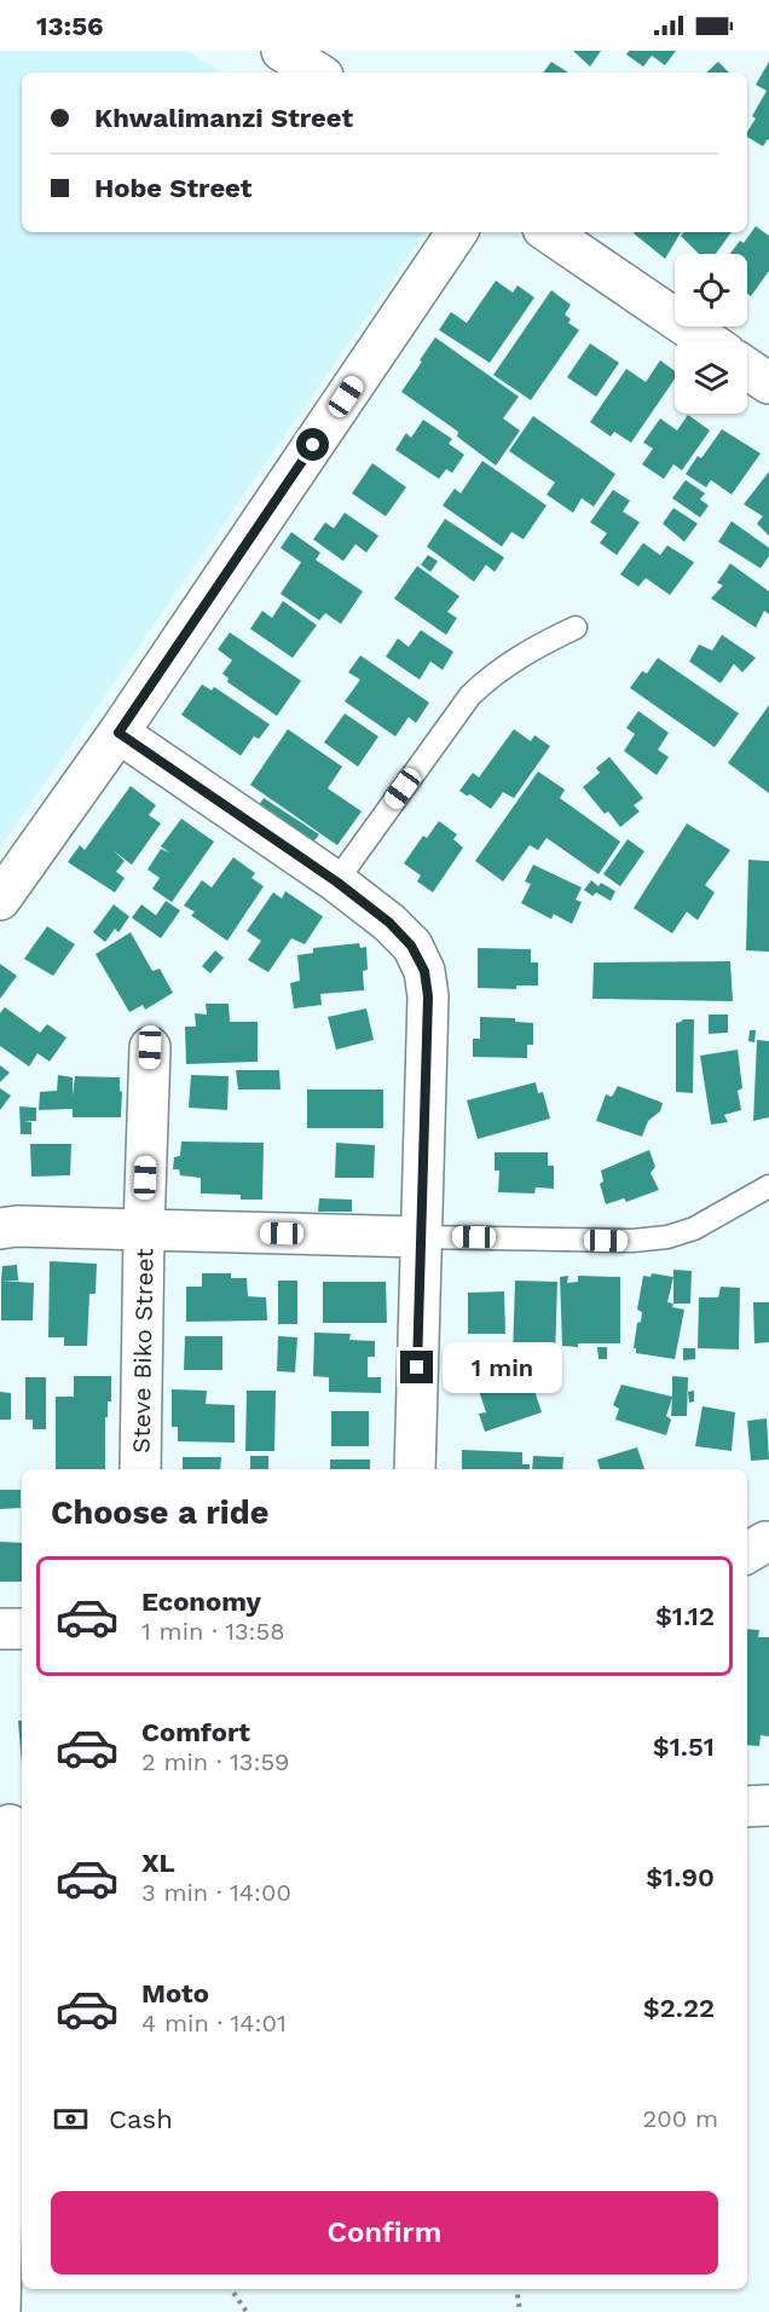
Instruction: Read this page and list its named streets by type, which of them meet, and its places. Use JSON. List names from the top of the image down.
{
  "streets": {
    "street": ["Steve Biko Street"]
  },
  "page": {
    "status": "13:56",
    "banner": ["Khwalimanzi Street", "Hobe Street"],
    "bubble": "1 min",
    "heading": "Choose a ride",
    "list": [
      {
        "name": "Economy",
        "note": "1 min · 13:58",
        "value": "$1.12"
      },
      {
        "name": "Comfort",
        "note": "2 min · 13:59",
        "value": "$1.51"
      },
      {
        "name": "XL",
        "note": "3 min · 14:00",
        "value": "$1.90"
      },
      {
        "name": "Moto",
        "note": "4 min · 14:01",
        "value": "$2.22"
      }
    ],
    "pay": ["Cash", "200 m"],
    "buttons": "Confirm"
  }
}
